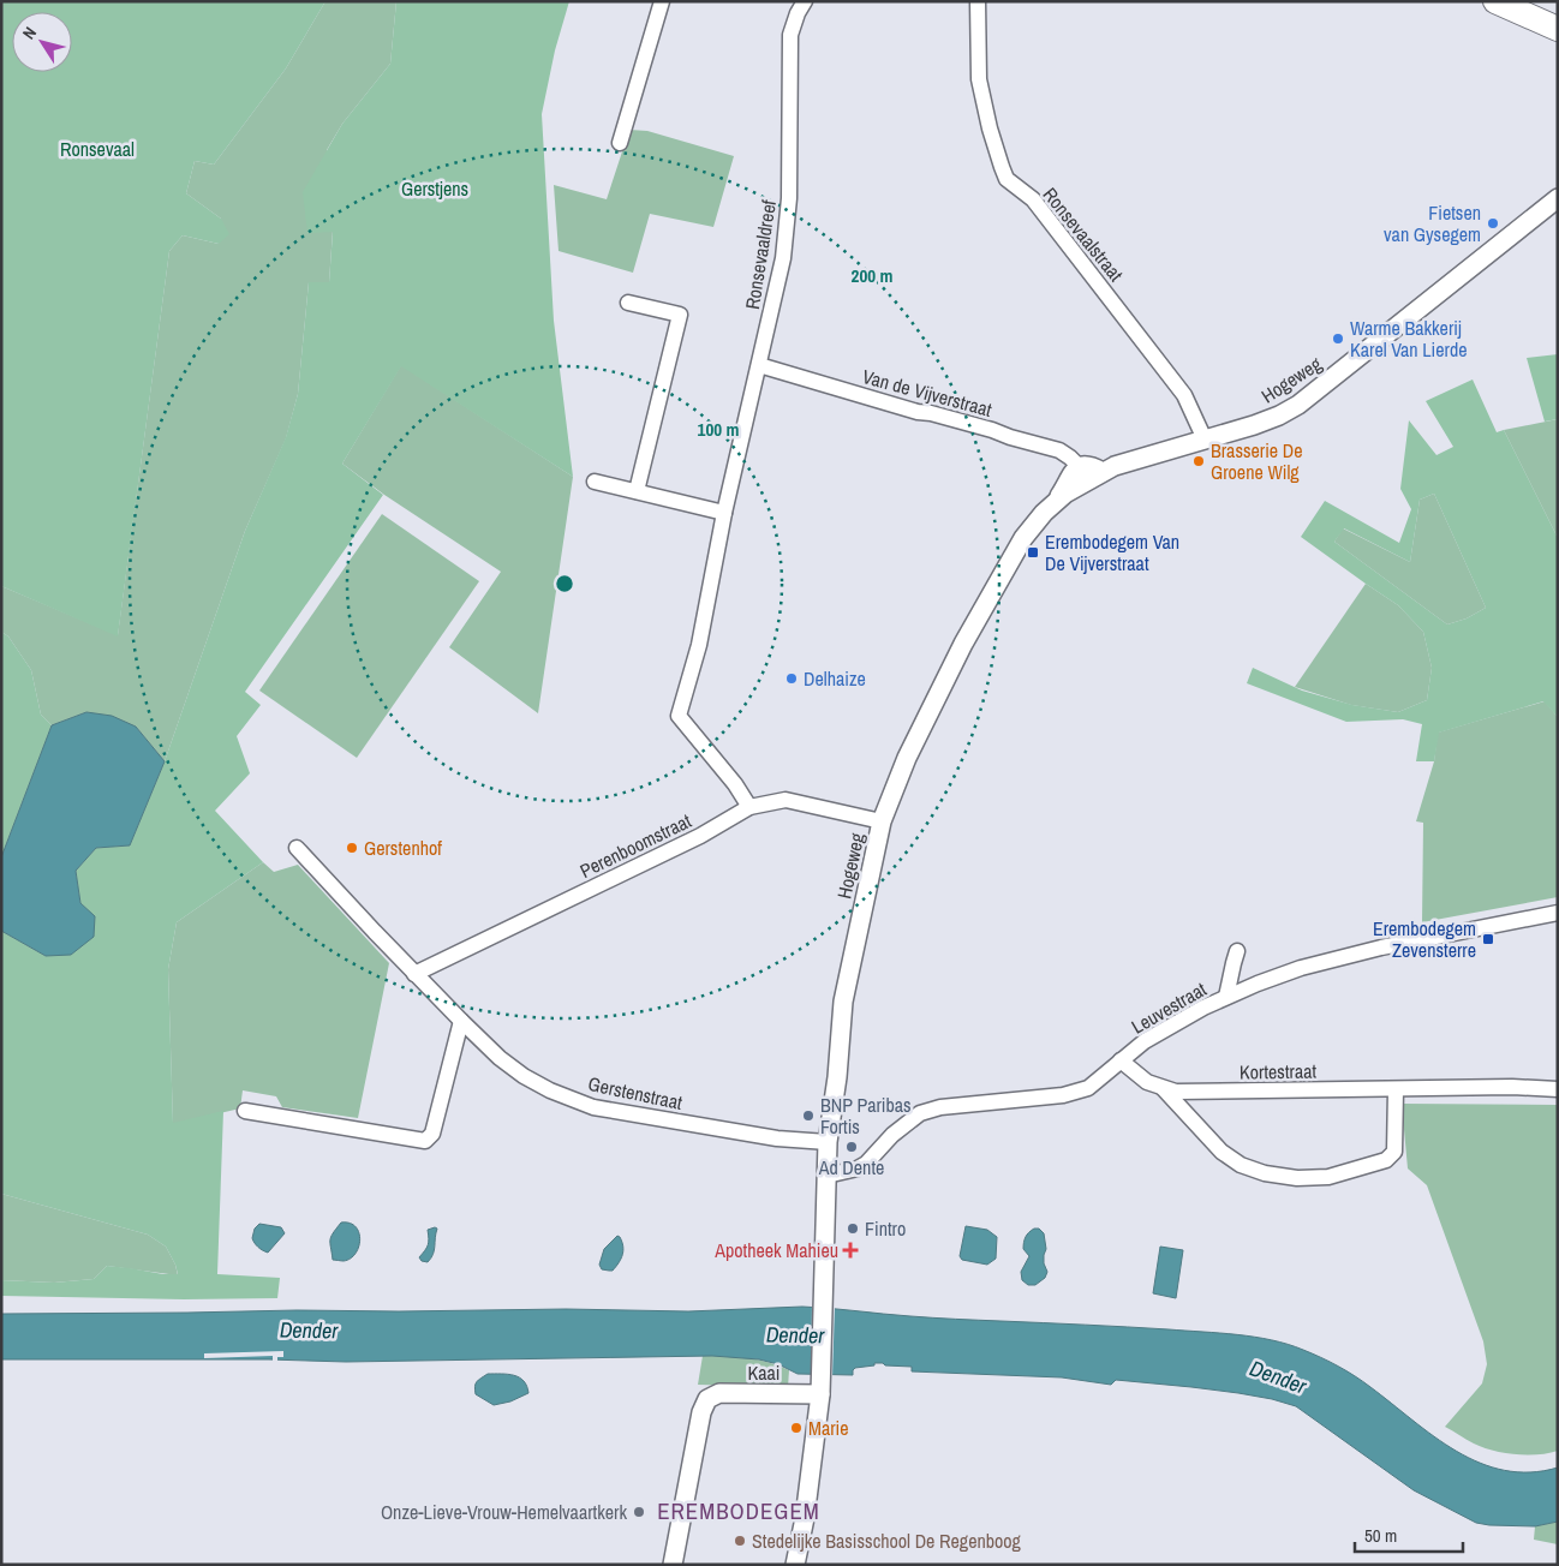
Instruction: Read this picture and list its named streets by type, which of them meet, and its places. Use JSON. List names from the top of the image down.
{
  "streets": {
    "street": [
      "Ronsevaalstraat",
      "Ronsevaaldreef",
      "Hogeweg",
      "Van de Vijverstraat",
      "Perenboomstraat",
      "Leuvestraat",
      "Kortestraat",
      "Gerstenstraat",
      "Kaai"
    ]
  },
  "crossings": [
    ["Ronsevaalstraat", "Hogeweg"],
    ["Ronsevaaldreef", "Van de Vijverstraat"],
    ["Ronsevaaldreef", "Perenboomstraat"],
    ["Hogeweg", "Van de Vijverstraat"],
    ["Hogeweg", "Perenboomstraat"],
    ["Hogeweg", "Leuvestraat"],
    ["Hogeweg", "Gerstenstraat"],
    ["Hogeweg", "Kaai"],
    ["Perenboomstraat", "Gerstenstraat"],
    ["Leuvestraat", "Kortestraat"]
  ],
  "districts": ["EREMBODEGEM"],
  "water": ["Dender"],
  "parks": ["Ronsevaal", "Gerstjens"],
  "places": {
    "other": [
      "Fietsen van Gysegem",
      "Warme Bakkerij Karel Van Lierde",
      "Brasserie De Groene Wilg",
      "Delhaize",
      "Gerstenhof",
      "BNP Paribas Fortis",
      "Ad Dente",
      "Fintro",
      "Marie",
      "Onze-Lieve-Vrouw-Hemelvaartkerk",
      "Stedelijke Basisschool De Regenboog"
    ],
    "transit": ["Erembodegem Van De Vijverstraat", "Erembodegem Zevensterre"],
    "health": ["Apotheek Mahieu"]
  },
  "scale_bar": "50 m",
  "north": "top left",
  "rings": ["200 m", "100 m"]
}
